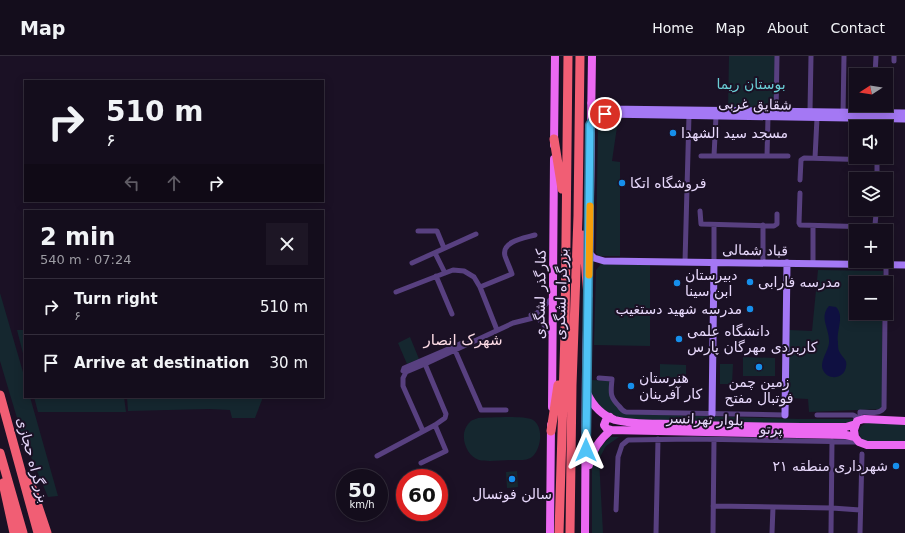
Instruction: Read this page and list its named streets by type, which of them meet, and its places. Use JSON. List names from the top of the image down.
{
  "streets": {
    "highway": ["بزرگراه لشگری", "بزرگراه حجازی"],
    "main road": ["کنارگذر لشگری", "بلوار تهرانسر"],
    "street": ["شقایق غربی", "قباد شمالی", "پرتو"]
  },
  "crossings": [
    ["بلوار تهرانسر", "پرتو"]
  ],
  "districts": ["شهرک انصار"],
  "parks": ["بوستان ریما"],
  "places": [
    "مسجد سید الشهدا",
    "فروشگاه اتکا",
    "مدرسه فارابی",
    "دبیرستان ابن سینا",
    "مدرسه شهید دستغیب",
    "دانشگاه علمی کاربردی مهرگان پارس",
    "زمین چمن فوتبال مفتح",
    "هنرستان کار آفرینان",
    "شهرداری منطقه ۲۱",
    "سالن فوتسال"
  ],
  "north": "left",
  "page": {
    "header": "Map",
    "nav": [
      "Home",
      "Map",
      "About",
      "Contact"
    ],
    "map_buttons": ["+", "−"],
    "turn": ["510 m", "۶"],
    "heading": ["2 min", "540 m · 07:24"],
    "list": [
      {
        "name": "Turn right",
        "note": "۶",
        "value": "510 m"
      },
      {
        "name": "Arrive at destination",
        "value": "30 m"
      }
    ],
    "speed": "50 km/h",
    "limit": "60"
  }
}
